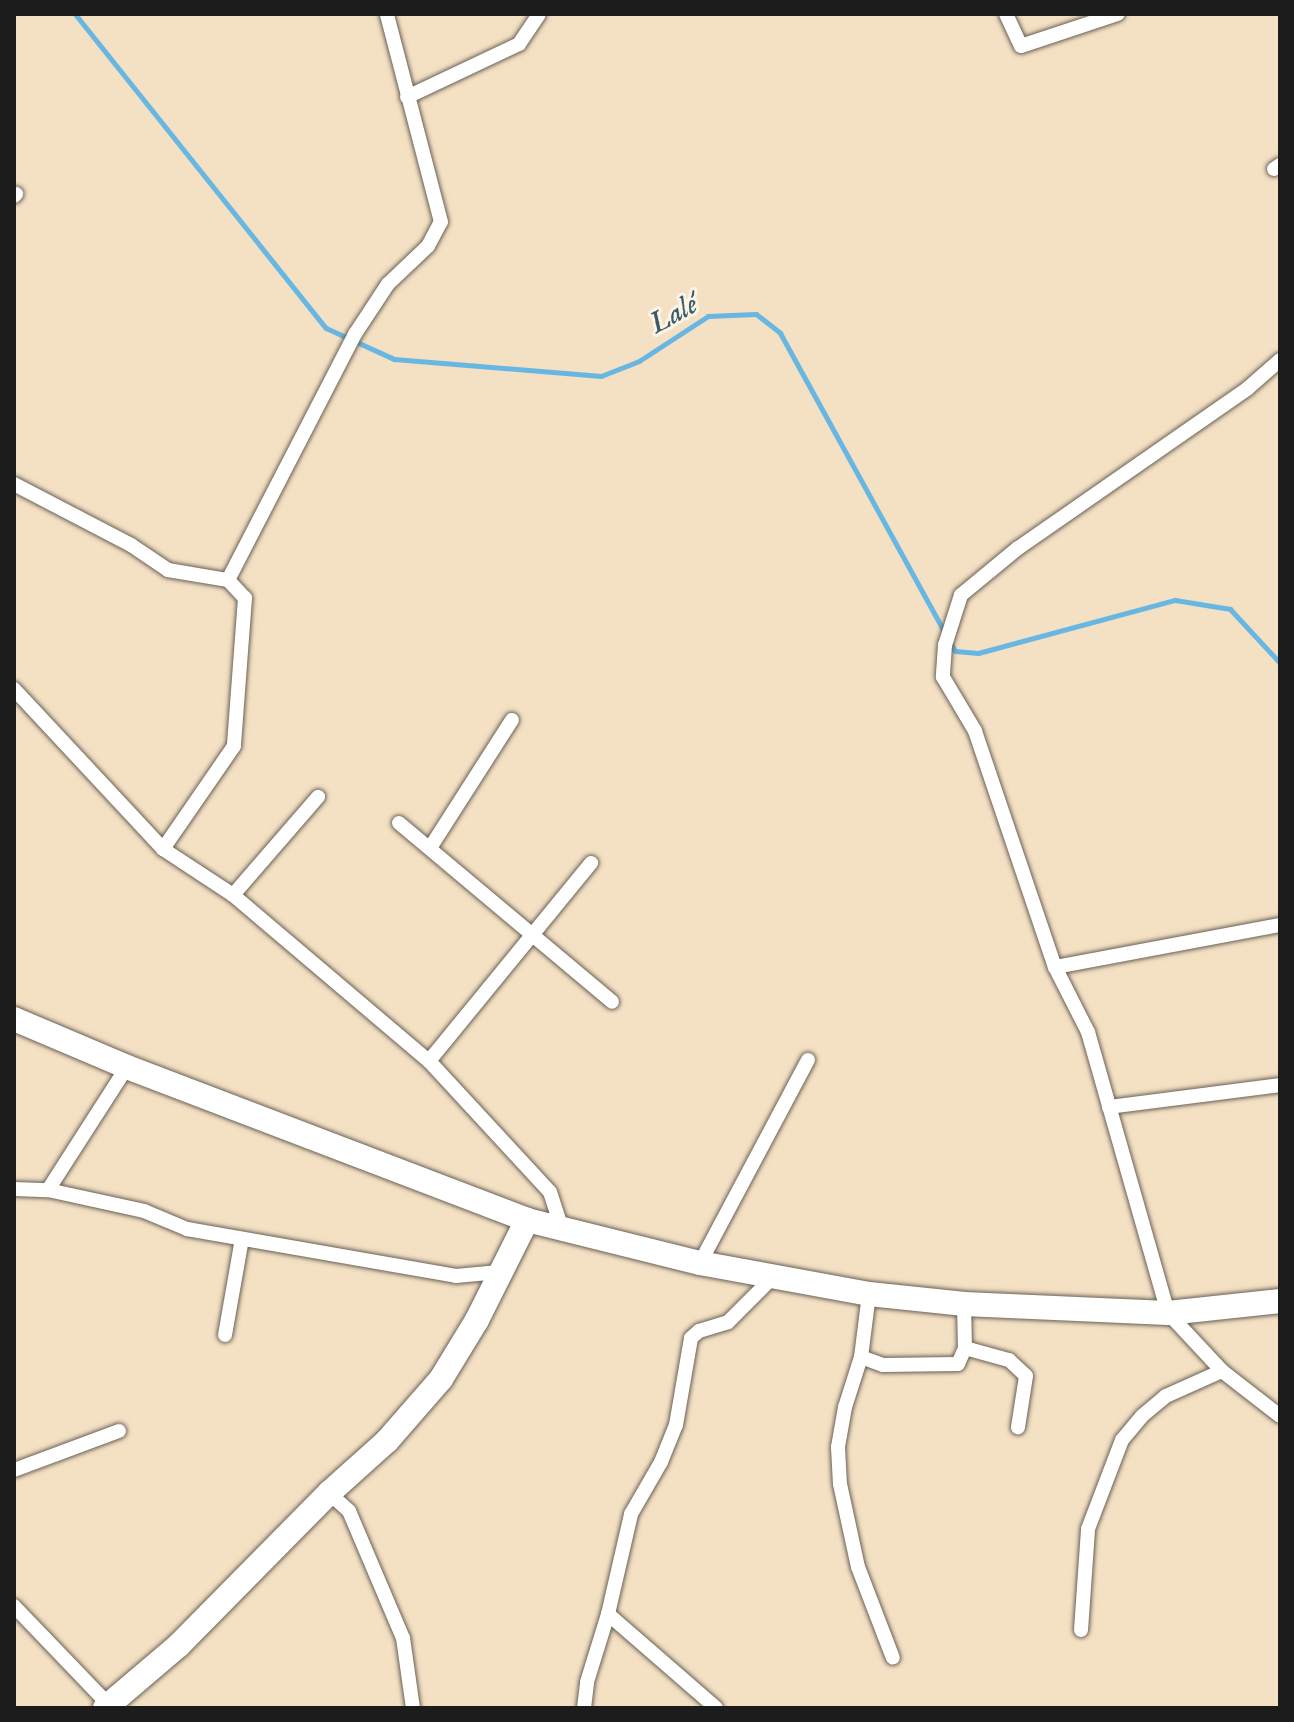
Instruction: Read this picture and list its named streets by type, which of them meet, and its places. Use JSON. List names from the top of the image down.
{
  "water": ["Lalé"]
}
